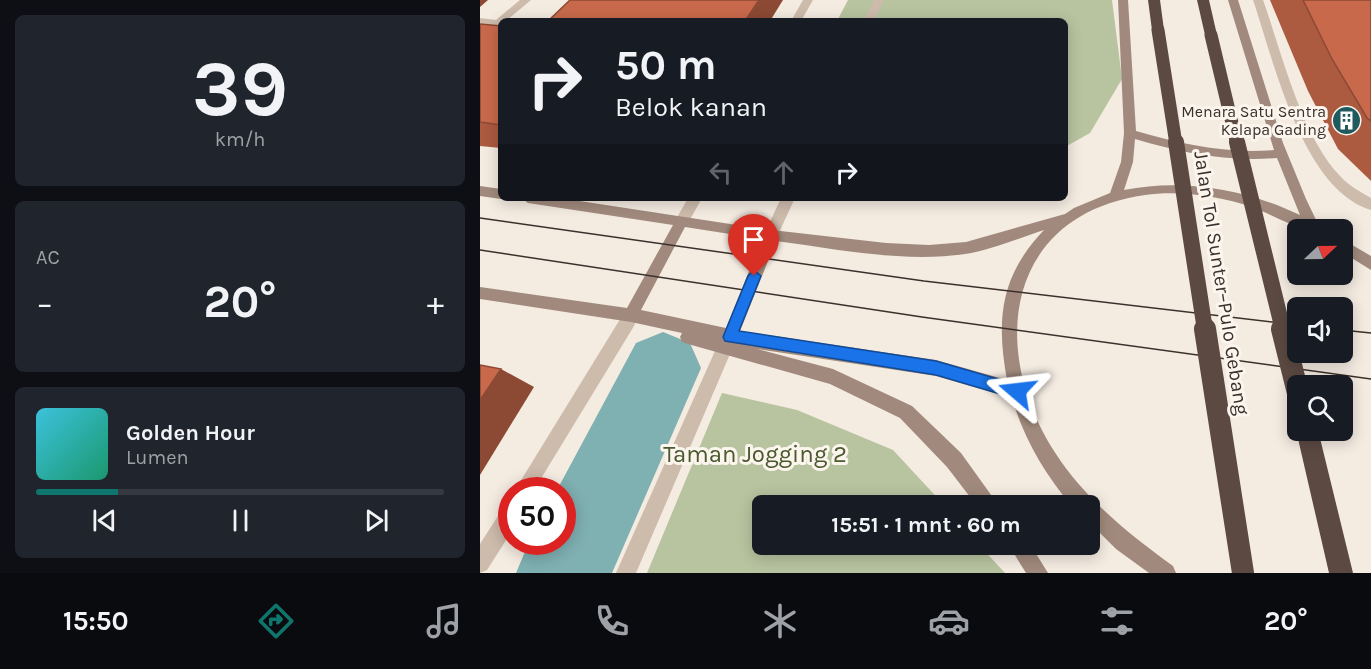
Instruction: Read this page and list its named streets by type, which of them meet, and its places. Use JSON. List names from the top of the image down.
{
  "streets": {
    "highway": ["Jalan Tol Sunter–Pulo Gebang"]
  },
  "parks": ["Taman Jogging 2"],
  "places": {
    "building": ["Menara Satu Sentra Kelapa Gading"]
  },
  "north": "right",
  "page": {
    "tile": [
      ["39", "km/h"],
      "AC"
    ],
    "turn": ["50 m", "Belok kanan"],
    "heat": ["−", "20°", "+"],
    "song": ["Golden Hour", "Lumen"],
    "limit": "50",
    "trip": "15:51 · 1 mnt · 60 m",
    "tabs": ["15:50", "20°"]
  }
}
